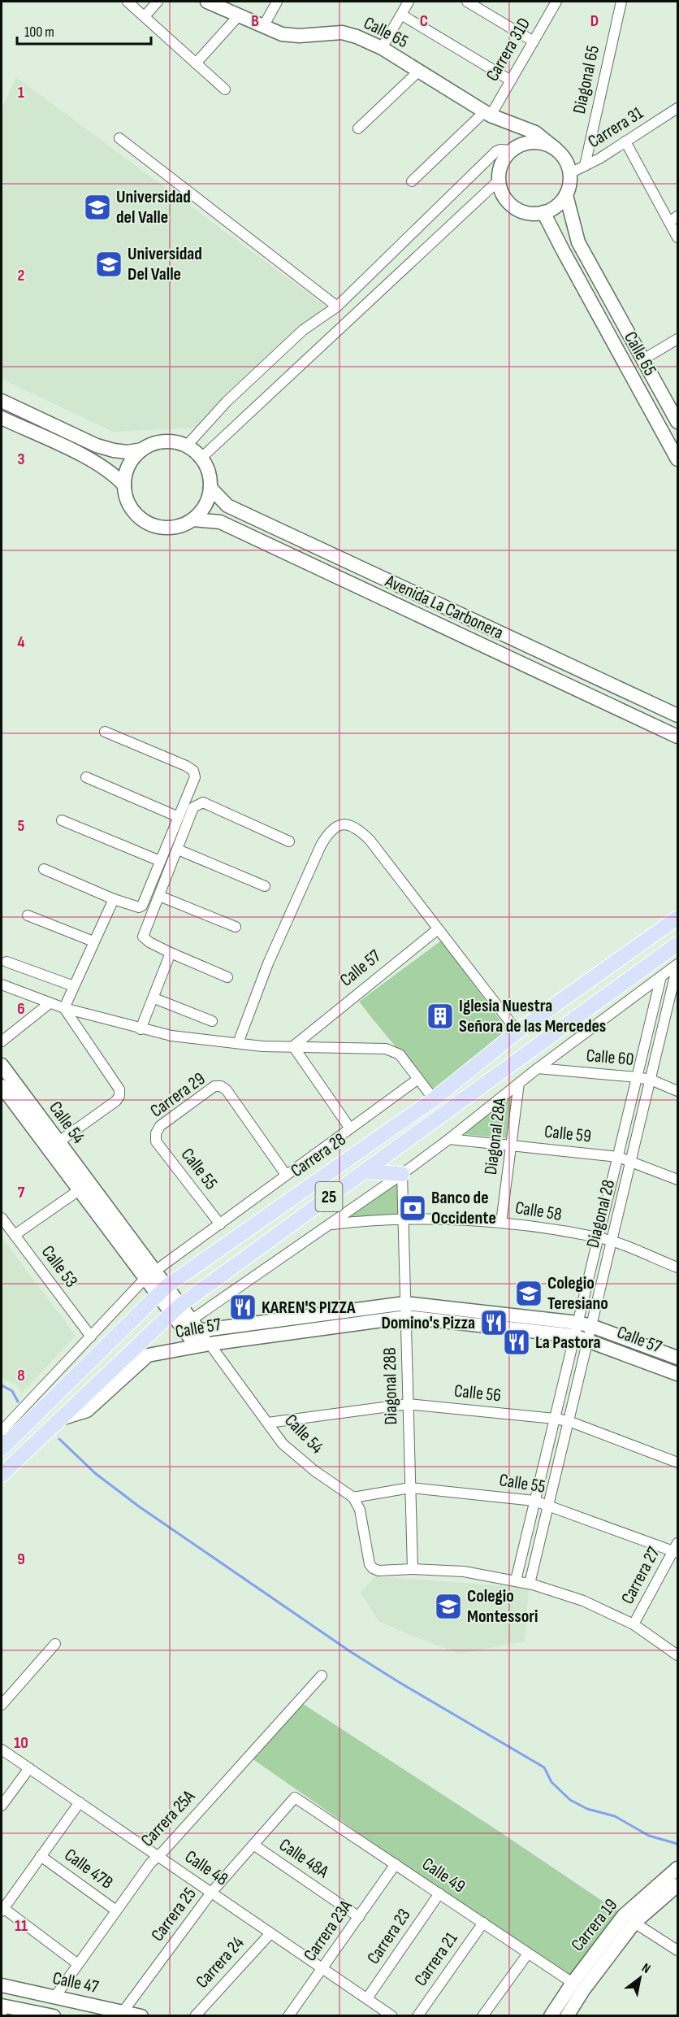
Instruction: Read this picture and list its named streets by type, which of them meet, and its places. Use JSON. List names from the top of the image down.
{
  "streets": {
    "main road": ["Carrera 28", "25"],
    "street": [
      "Calle 65",
      "Carrera 31D",
      "Diagonal 65",
      "Carrera 31",
      "Avenida La Carbonera",
      "Calle 57",
      "Calle 60",
      "Carrera 29",
      "Calle 54",
      "Calle 59",
      "Diagonal 28A",
      "Calle 55",
      "Calle 58",
      "Diagonal 28",
      "Calle 53",
      "Diagonal 28B",
      "Calle 56",
      "Carrera 27",
      "Carrera 25A",
      "Calle 48A",
      "Calle 48",
      "Calle 47B",
      "Calle 49",
      "Carrera 25",
      "Carrera 19",
      "Carrera 23A",
      "Carrera 23",
      "Carrera 21",
      "Carrera 24",
      "Calle 47"
    ]
  },
  "crossings": [
    ["Calle 65", "Carrera 31D"],
    ["Calle 65", "Carrera 31"],
    ["Diagonal 65", "Carrera 31"],
    ["Calle 57", "Calle 54"],
    ["Calle 57", "25"],
    ["Calle 57", "Diagonal 28"],
    ["Calle 57", "Diagonal 28B"],
    ["Calle 60", "Diagonal 28"],
    ["Carrera 29", "Carrera 28"],
    ["Carrera 29", "Calle 55"],
    ["Calle 54", "Carrera 28"],
    ["Calle 54", "Calle 55"],
    ["Calle 54", "25"],
    ["Calle 54", "Calle 56"],
    ["Calle 59", "Diagonal 28A"],
    ["Calle 59", "Diagonal 28"],
    ["Diagonal 28A", "Calle 58"],
    ["Carrera 28", "Calle 55"],
    ["Carrera 28", "Calle 53"],
    ["Calle 55", "Diagonal 28"],
    ["Calle 55", "Diagonal 28B"],
    ["Calle 55", "Carrera 27"],
    ["Calle 58", "Diagonal 28"],
    ["Calle 58", "Diagonal 28B"],
    ["Diagonal 28", "Calle 56"],
    ["Diagonal 28B", "Calle 56"],
    ["Carrera 25A", "Calle 48"],
    ["Carrera 25A", "Calle 47B"],
    ["Carrera 25A", "Calle 47"],
    ["Calle 48A", "Carrera 25"],
    ["Calle 48A", "Carrera 23A"],
    ["Calle 48", "Carrera 25"],
    ["Calle 48", "Carrera 23A"],
    ["Calle 48", "Carrera 23"],
    ["Calle 48", "Carrera 24"],
    ["Calle 49", "Carrera 25"],
    ["Calle 49", "Carrera 19"],
    ["Calle 49", "Carrera 23A"],
    ["Calle 49", "Carrera 23"],
    ["Calle 49", "Carrera 21"],
    ["Carrera 25", "Calle 47"]
  ],
  "places": {
    "school or university": [
      "Universidad del Valle",
      "Universidad Del Valle",
      "Colegio Teresiano",
      "Colegio Montessori"
    ],
    "building": ["Iglesia Nuestra Señora de las Mercedes"],
    "bank": ["Banco de Occidente"],
    "restaurant": ["KAREN'S PIZZA", "Domino's Pizza", "La Pastora"]
  },
  "scale_bar": "100 m",
  "north": "top right",
  "grid": {
    "columns": ["B", "C", "D"],
    "rows": [
      "1",
      "2",
      "3",
      "4",
      "5",
      "6",
      "7",
      "8",
      "9",
      "10",
      "11"
    ]
  }
}
